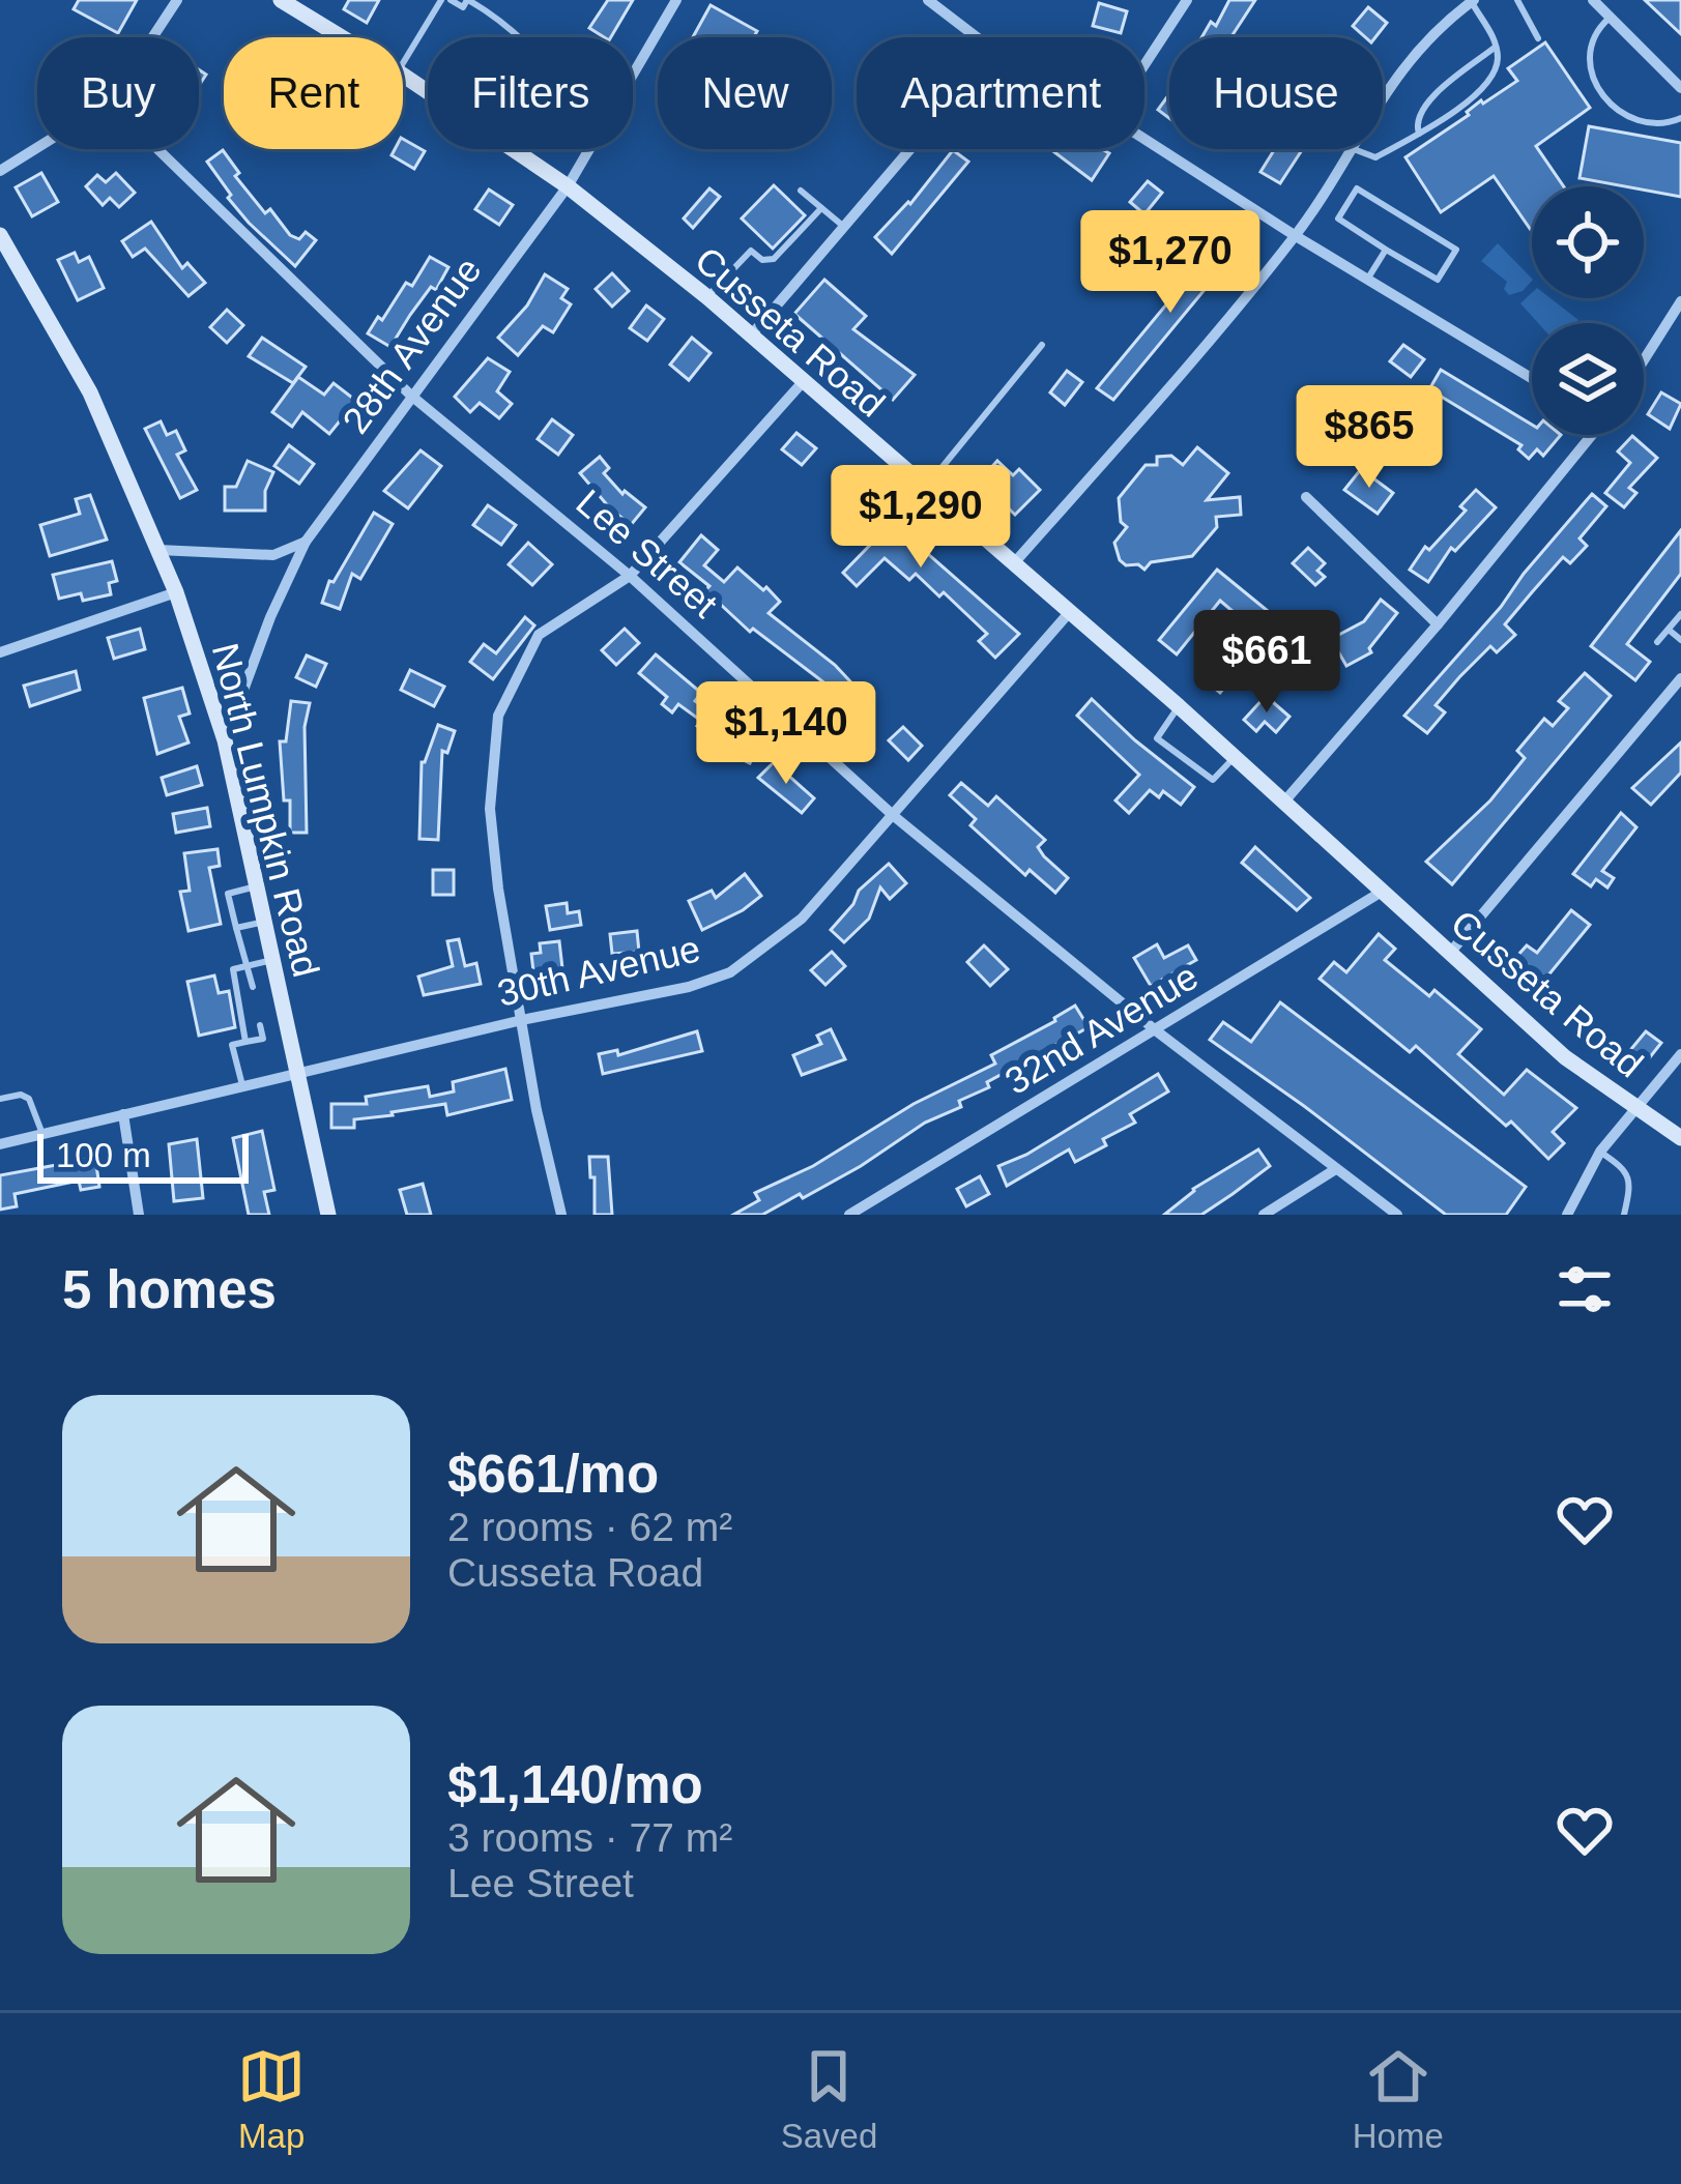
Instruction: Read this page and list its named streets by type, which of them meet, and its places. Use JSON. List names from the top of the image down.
{
  "streets": {
    "street": [
      "Cusseta Road",
      "28th Avenue",
      "Lee Street",
      "North Lumpkin Road",
      "30th Avenue",
      "32nd Avenue"
    ]
  },
  "crossings": [
    ["Cusseta Road", "28th Avenue"],
    ["Cusseta Road", "30th Avenue"],
    ["Cusseta Road", "32nd Avenue"],
    ["28th Avenue", "Lee Street"],
    ["28th Avenue", "North Lumpkin Road"],
    ["Lee Street", "30th Avenue"],
    ["Lee Street", "32nd Avenue"],
    ["North Lumpkin Road", "30th Avenue"]
  ],
  "scale_bar": "100 m",
  "page": {
    "chip": [
      "Buy",
      "Rent",
      "Filters",
      "New",
      "Apartment",
      "House"
    ],
    "price": [
      "$1,270",
      "$865",
      "$1,290",
      "$661",
      "$1,140"
    ],
    "scale": "100 m",
    "heading": "5 homes",
    "list": [
      {
        "name": "$661/mo",
        "note": "2 rooms · 62 m² · Cusseta Road"
      },
      {
        "name": "$1,140/mo",
        "note": "3 rooms · 77 m² · Lee Street"
      }
    ],
    "tabs": ["Map", "Saved", "Home"]
  }
}
